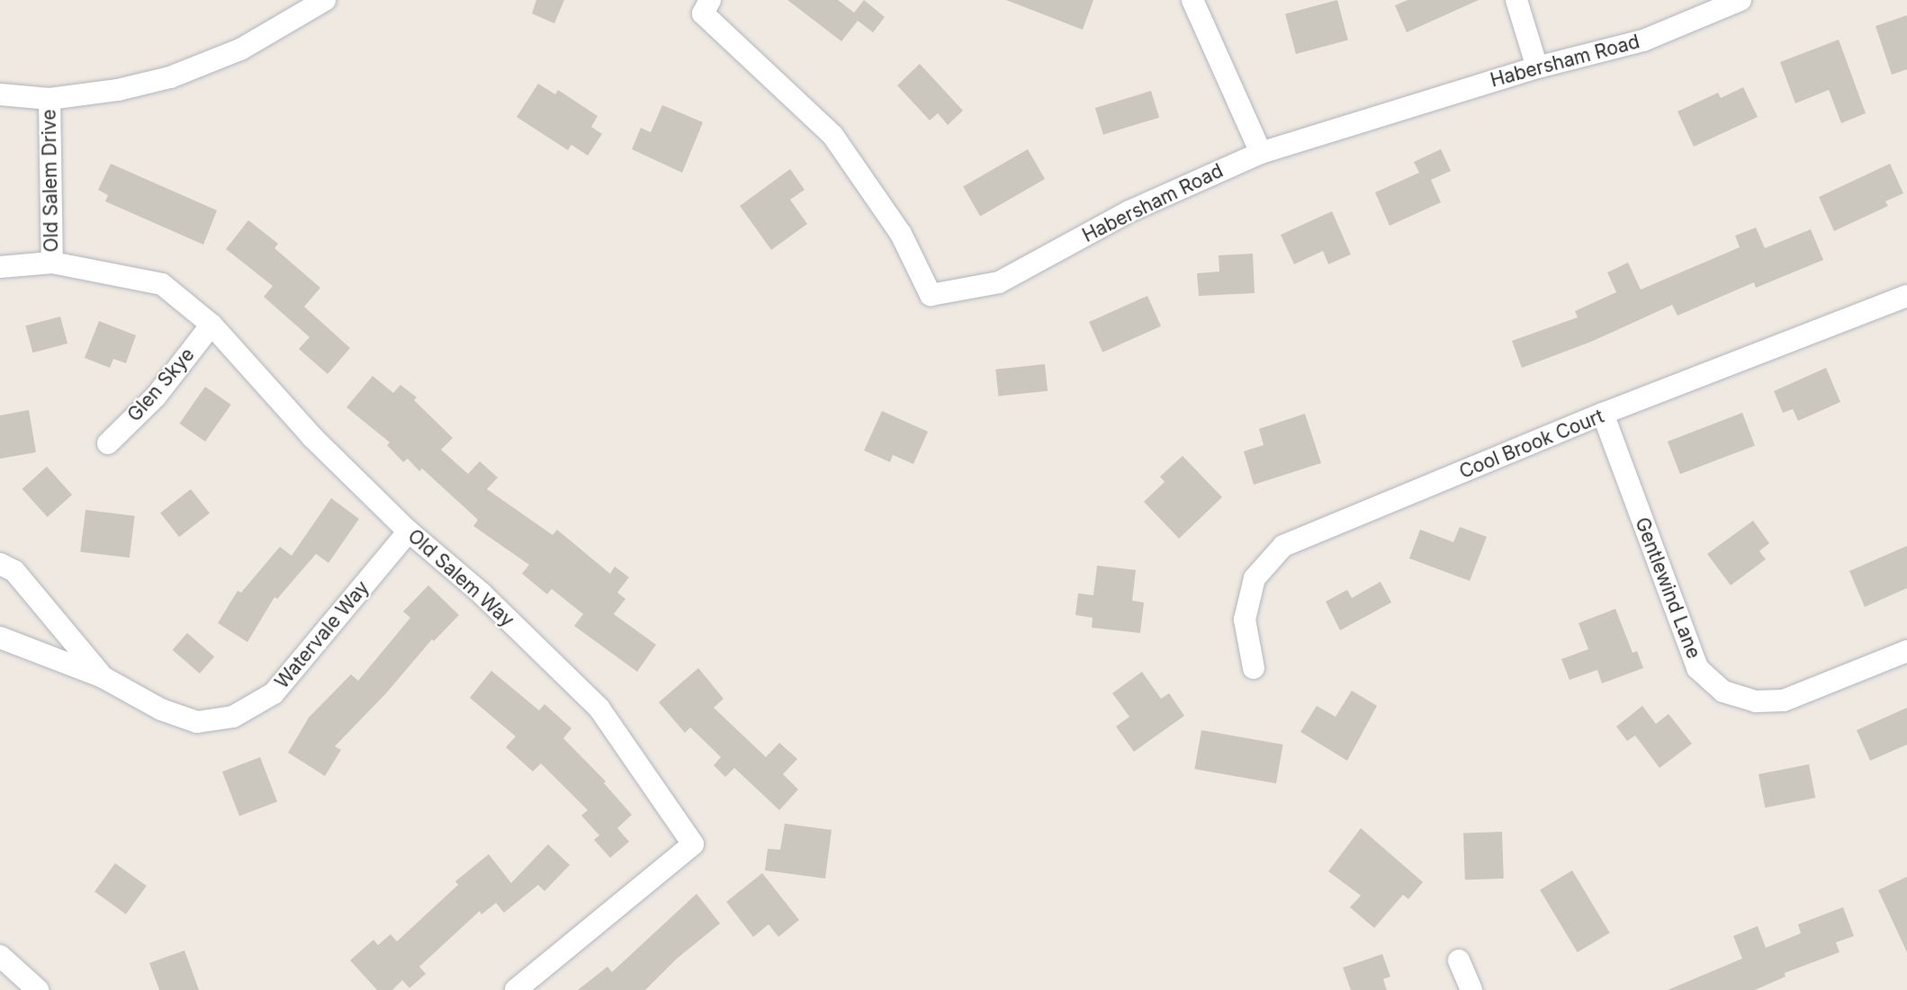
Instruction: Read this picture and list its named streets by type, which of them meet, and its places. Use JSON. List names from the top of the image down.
{
  "streets": {
    "street": [
      "Habersham Road",
      "Old Salem Drive",
      "Glen Skye",
      "Cool Brook Court",
      "Old Salem Way",
      "Gentlewind Lane",
      "Watervale Way"
    ]
  },
  "crossings": [
    ["Old Salem Drive", "Old Salem Way"],
    ["Glen Skye", "Old Salem Way"],
    ["Cool Brook Court", "Gentlewind Lane"],
    ["Old Salem Way", "Watervale Way"]
  ]
}
